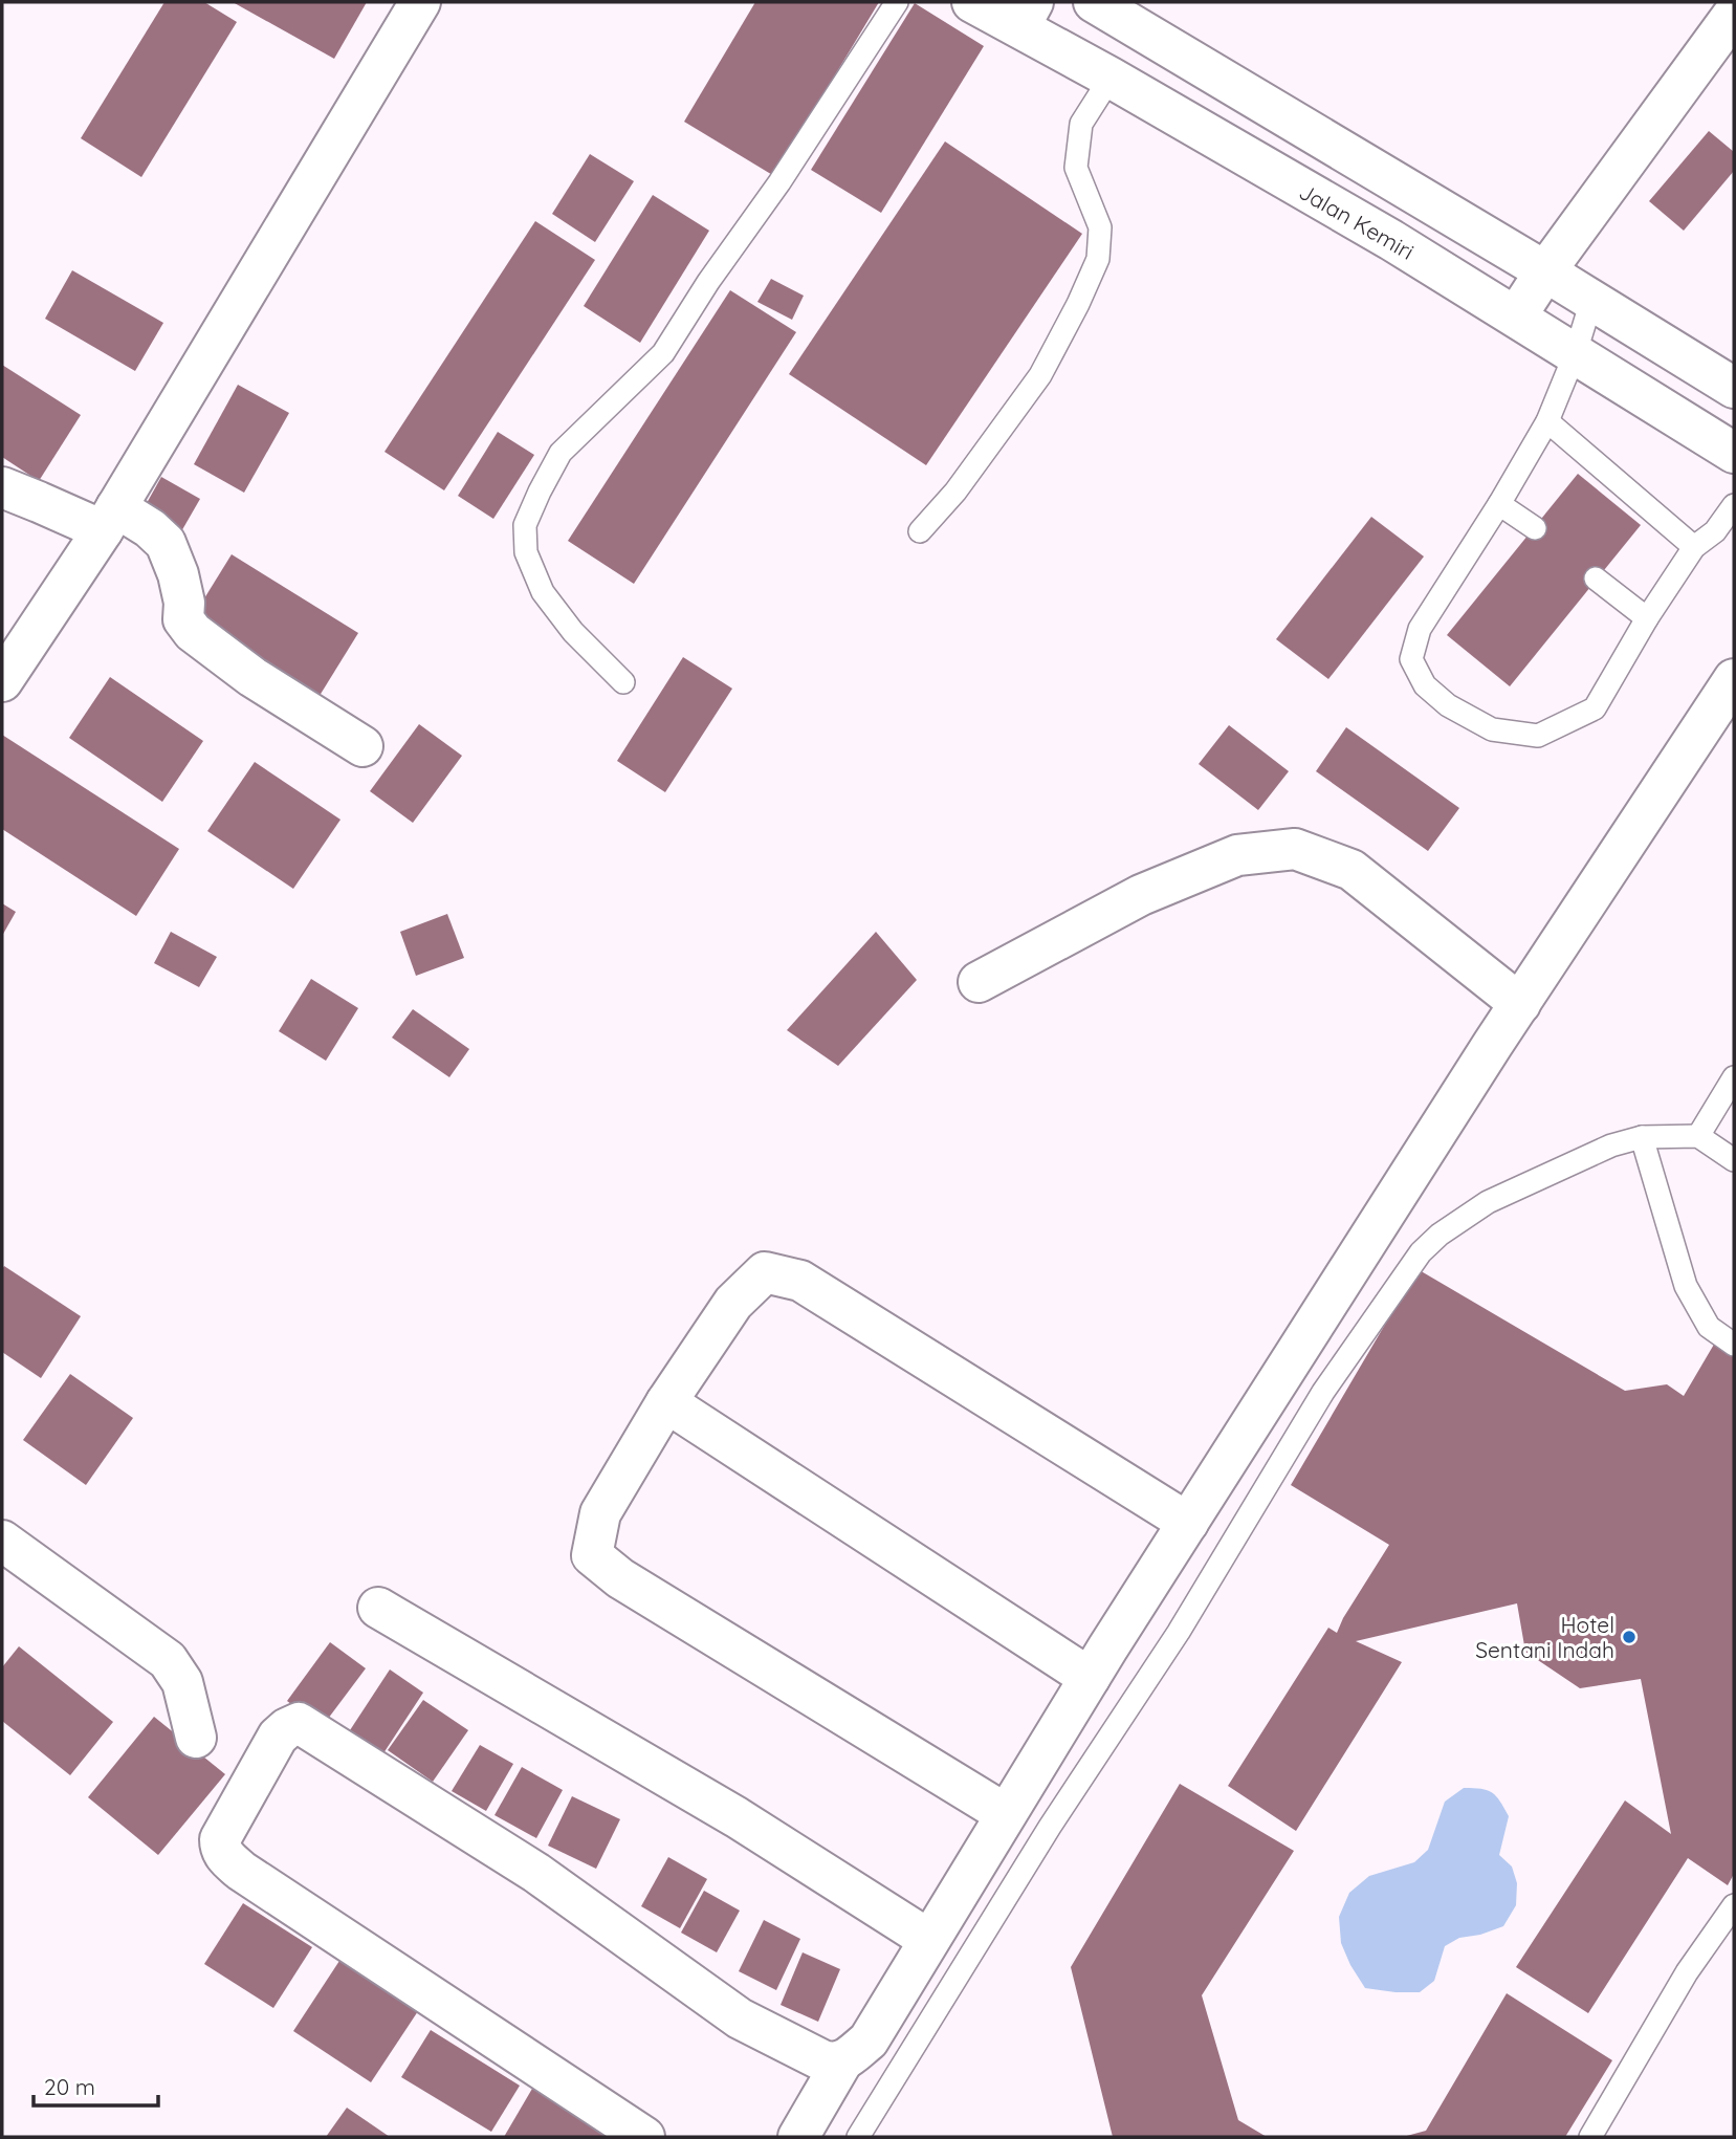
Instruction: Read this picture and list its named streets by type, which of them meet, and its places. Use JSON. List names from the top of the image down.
{
  "streets": {
    "main road": ["Jalan Kemiri"]
  },
  "places": ["Hotel Sentani Indah"],
  "scale_bar": "20 m"
}
